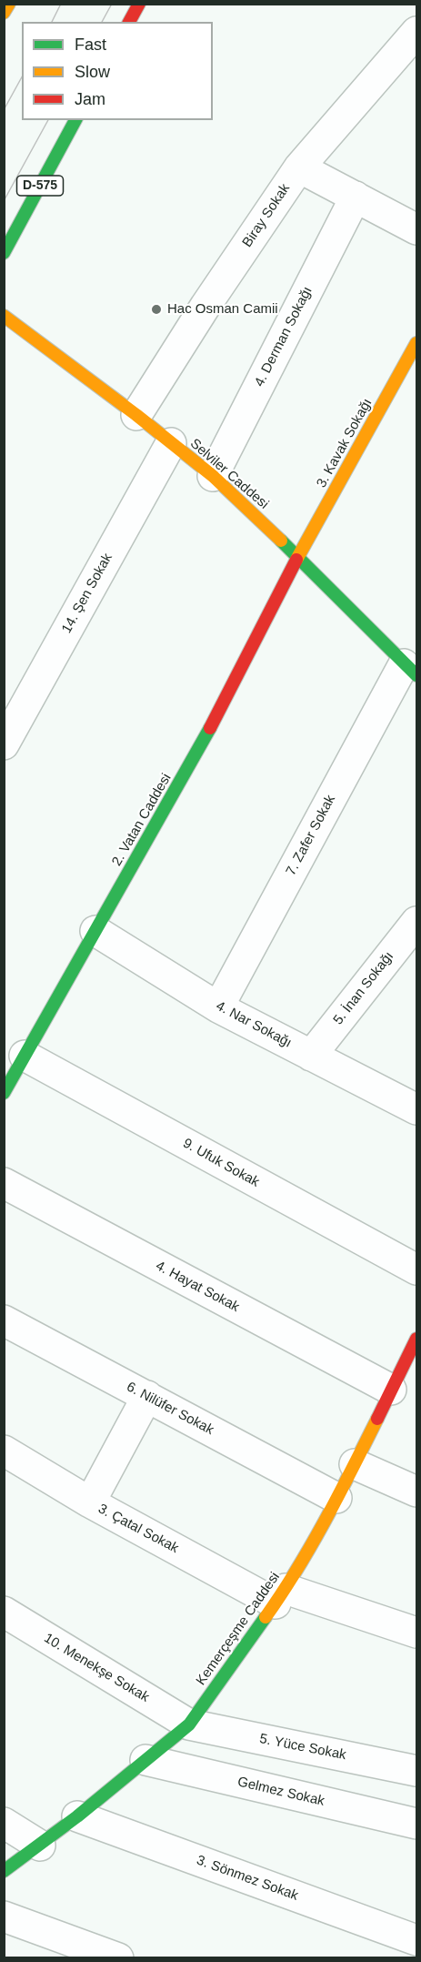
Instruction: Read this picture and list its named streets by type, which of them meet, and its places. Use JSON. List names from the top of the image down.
{
  "streets": {
    "main road": [
      "D-575",
      "3. Kavak Sokağı",
      "Selviler Caddesi",
      "2. Vatan Caddesi",
      "Kemerçeşme Caddesi"
    ],
    "street": [
      "Biray Sokak",
      "4. Derman Sokağı",
      "14. Şen Sokak",
      "7. Zafer Sokak",
      "5. İnan Sokağı",
      "4. Nar Sokağı",
      "9. Ufuk Sokak",
      "4. Hayat Sokak",
      "6. Nilüfer Sokak",
      "3. Çatal Sokak",
      "10. Menekşe Sokak",
      "5. Yüce Sokak",
      "Gelmez Sokak",
      "3. Sönmez Sokak"
    ]
  },
  "crossings": [
    ["Biray Sokak", "Selviler Caddesi"],
    ["4. Derman Sokağı", "Selviler Caddesi"],
    ["3. Kavak Sokağı", "Selviler Caddesi"],
    ["3. Kavak Sokağı", "2. Vatan Caddesi"],
    ["Selviler Caddesi", "14. Şen Sokak"],
    ["Selviler Caddesi", "2. Vatan Caddesi"],
    ["Selviler Caddesi", "7. Zafer Sokak"],
    ["2. Vatan Caddesi", "4. Nar Sokağı"],
    ["2. Vatan Caddesi", "9. Ufuk Sokak"],
    ["7. Zafer Sokak", "4. Nar Sokağı"],
    ["5. İnan Sokağı", "4. Nar Sokağı"],
    ["4. Hayat Sokak", "Kemerçeşme Caddesi"],
    ["6. Nilüfer Sokak", "Kemerçeşme Caddesi"],
    ["3. Çatal Sokak", "Kemerçeşme Caddesi"],
    ["Kemerçeşme Caddesi", "10. Menekşe Sokak"],
    ["Kemerçeşme Caddesi", "5. Yüce Sokak"],
    ["Kemerçeşme Caddesi", "Gelmez Sokak"],
    ["Kemerçeşme Caddesi", "3. Sönmez Sokak"],
    ["10. Menekşe Sokak", "5. Yüce Sokak"]
  ],
  "places": ["Hac Osman Camii"],
  "legend": ["Fast", "Slow", "Jam"]
}
